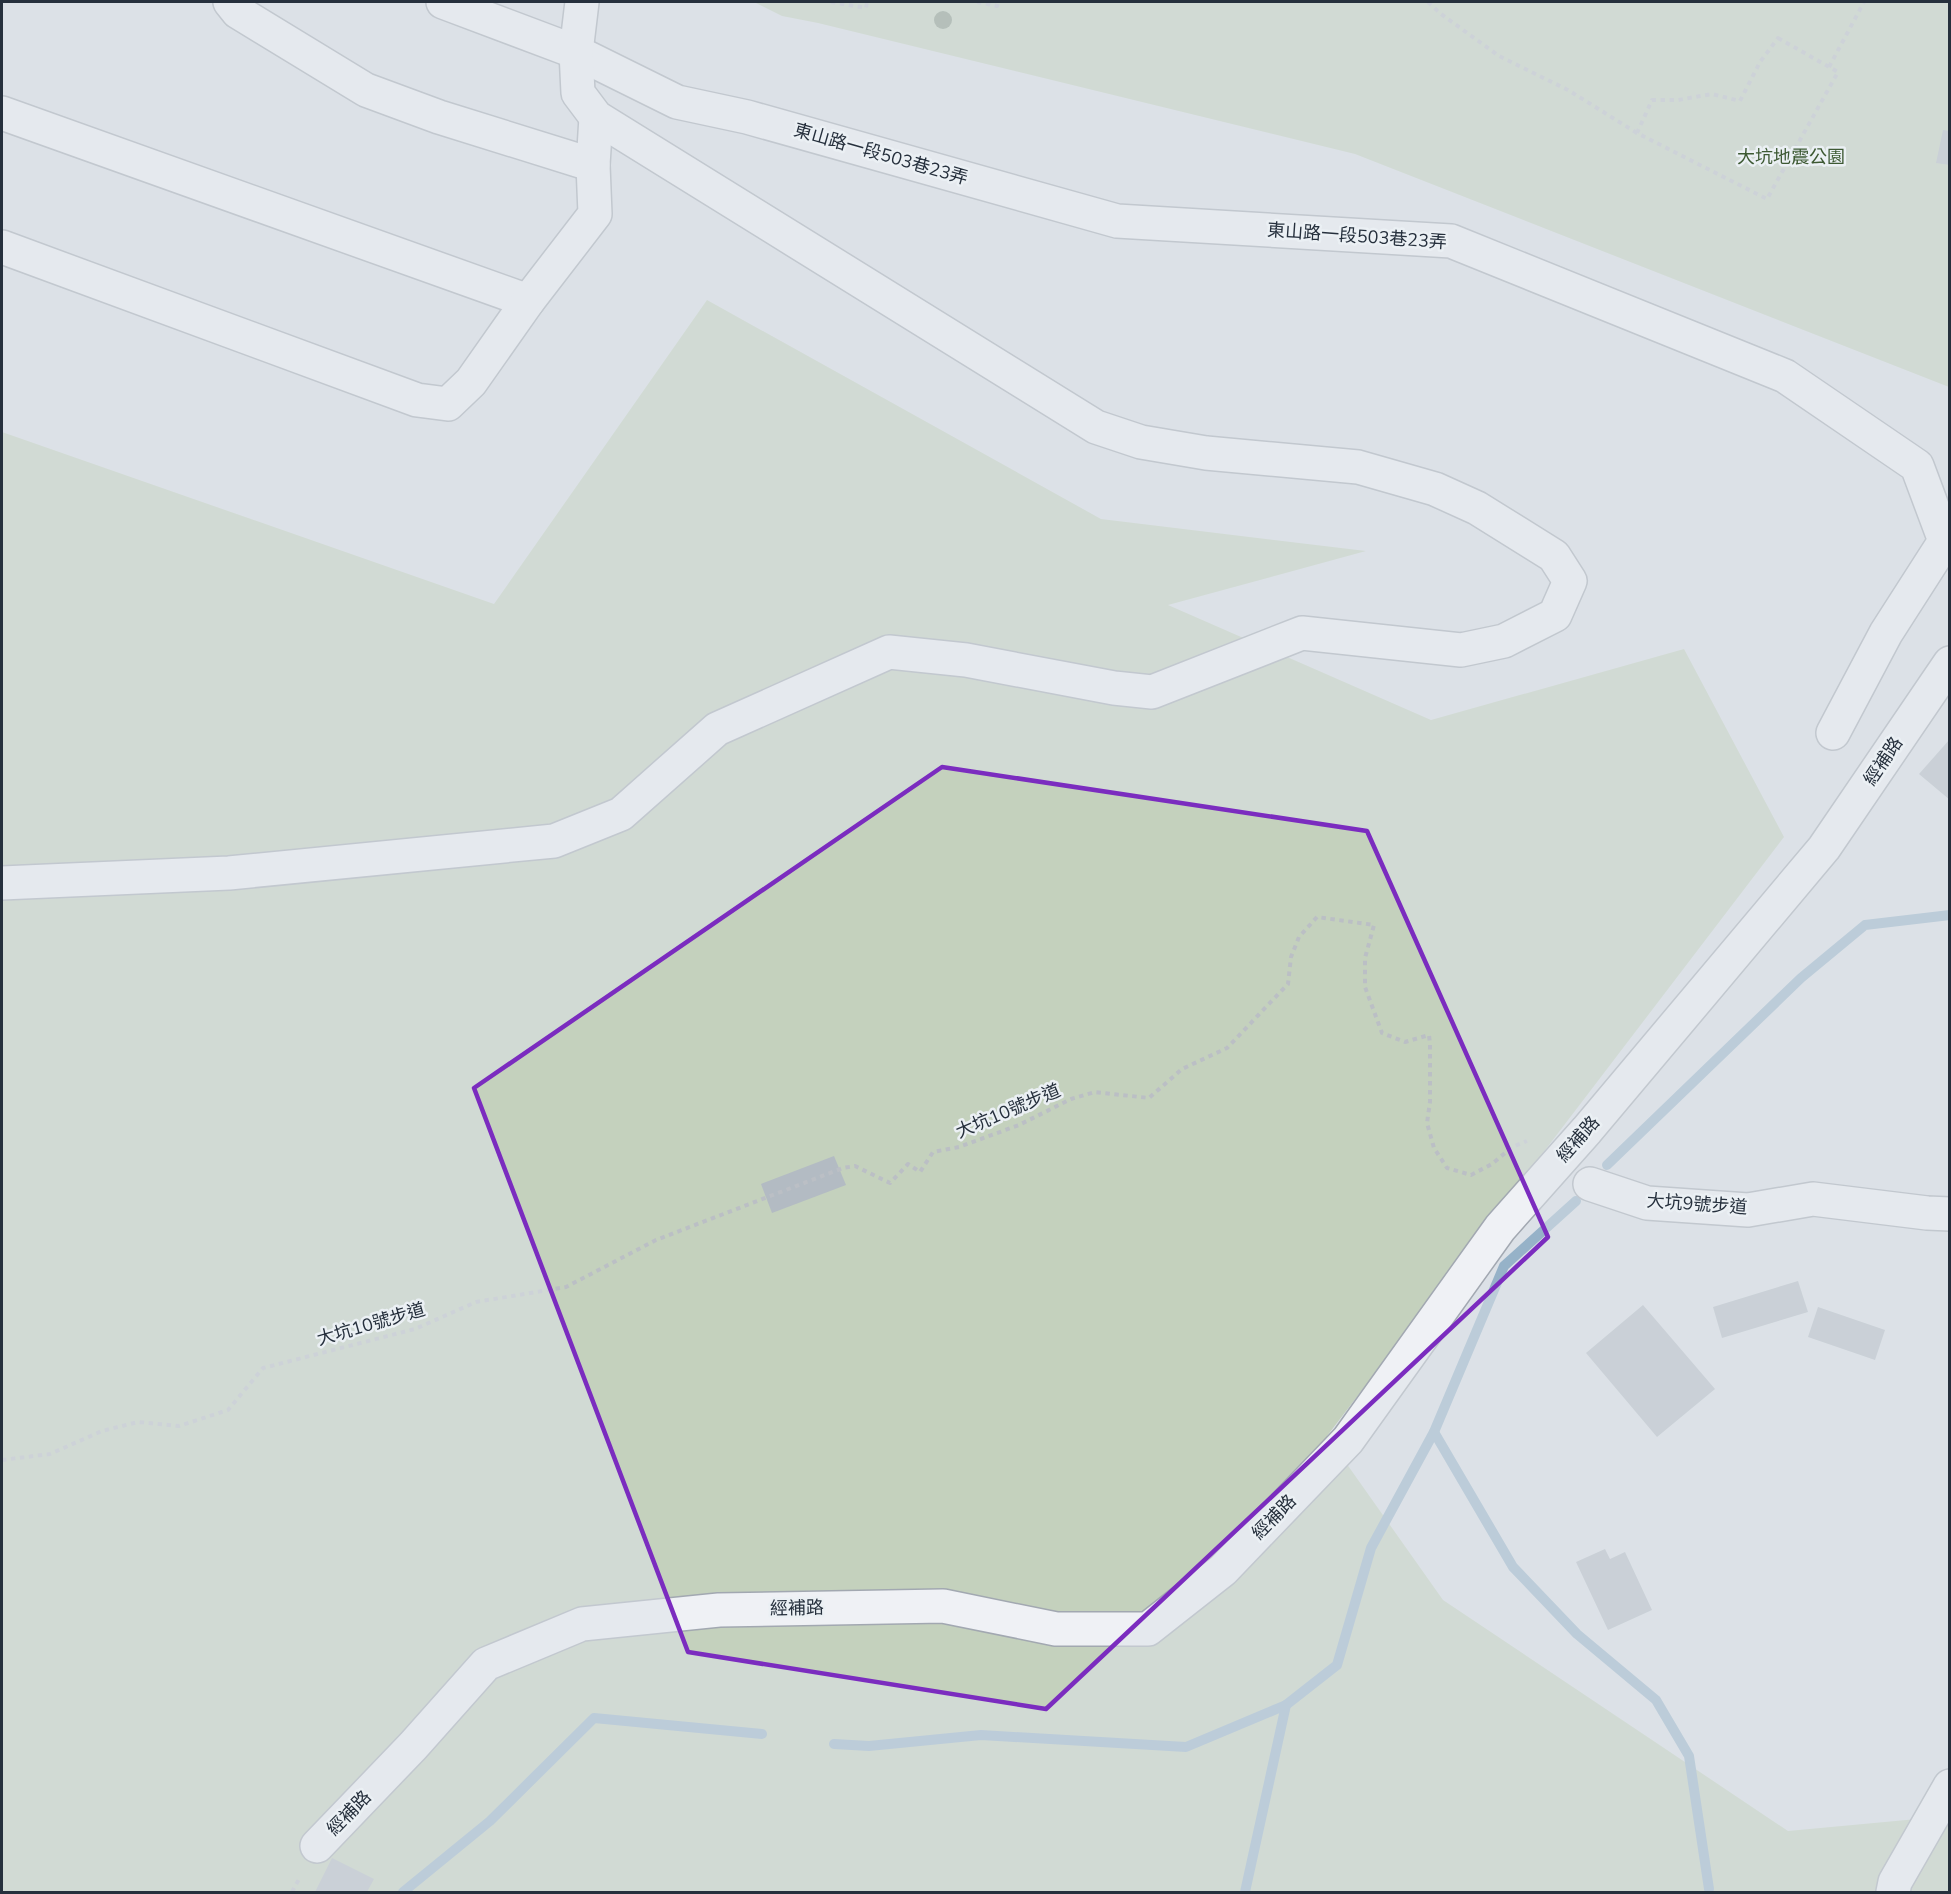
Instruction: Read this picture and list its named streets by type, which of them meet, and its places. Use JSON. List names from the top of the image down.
{
  "streets": {
    "street": ["東山路一段503巷23弄", "經補路", "大坑9號步道"],
    "path": ["大坑10號步道"]
  },
  "crossings": [
    ["經補路", "大坑10號步道"]
  ],
  "parks": ["大坑地震公園"]
}
